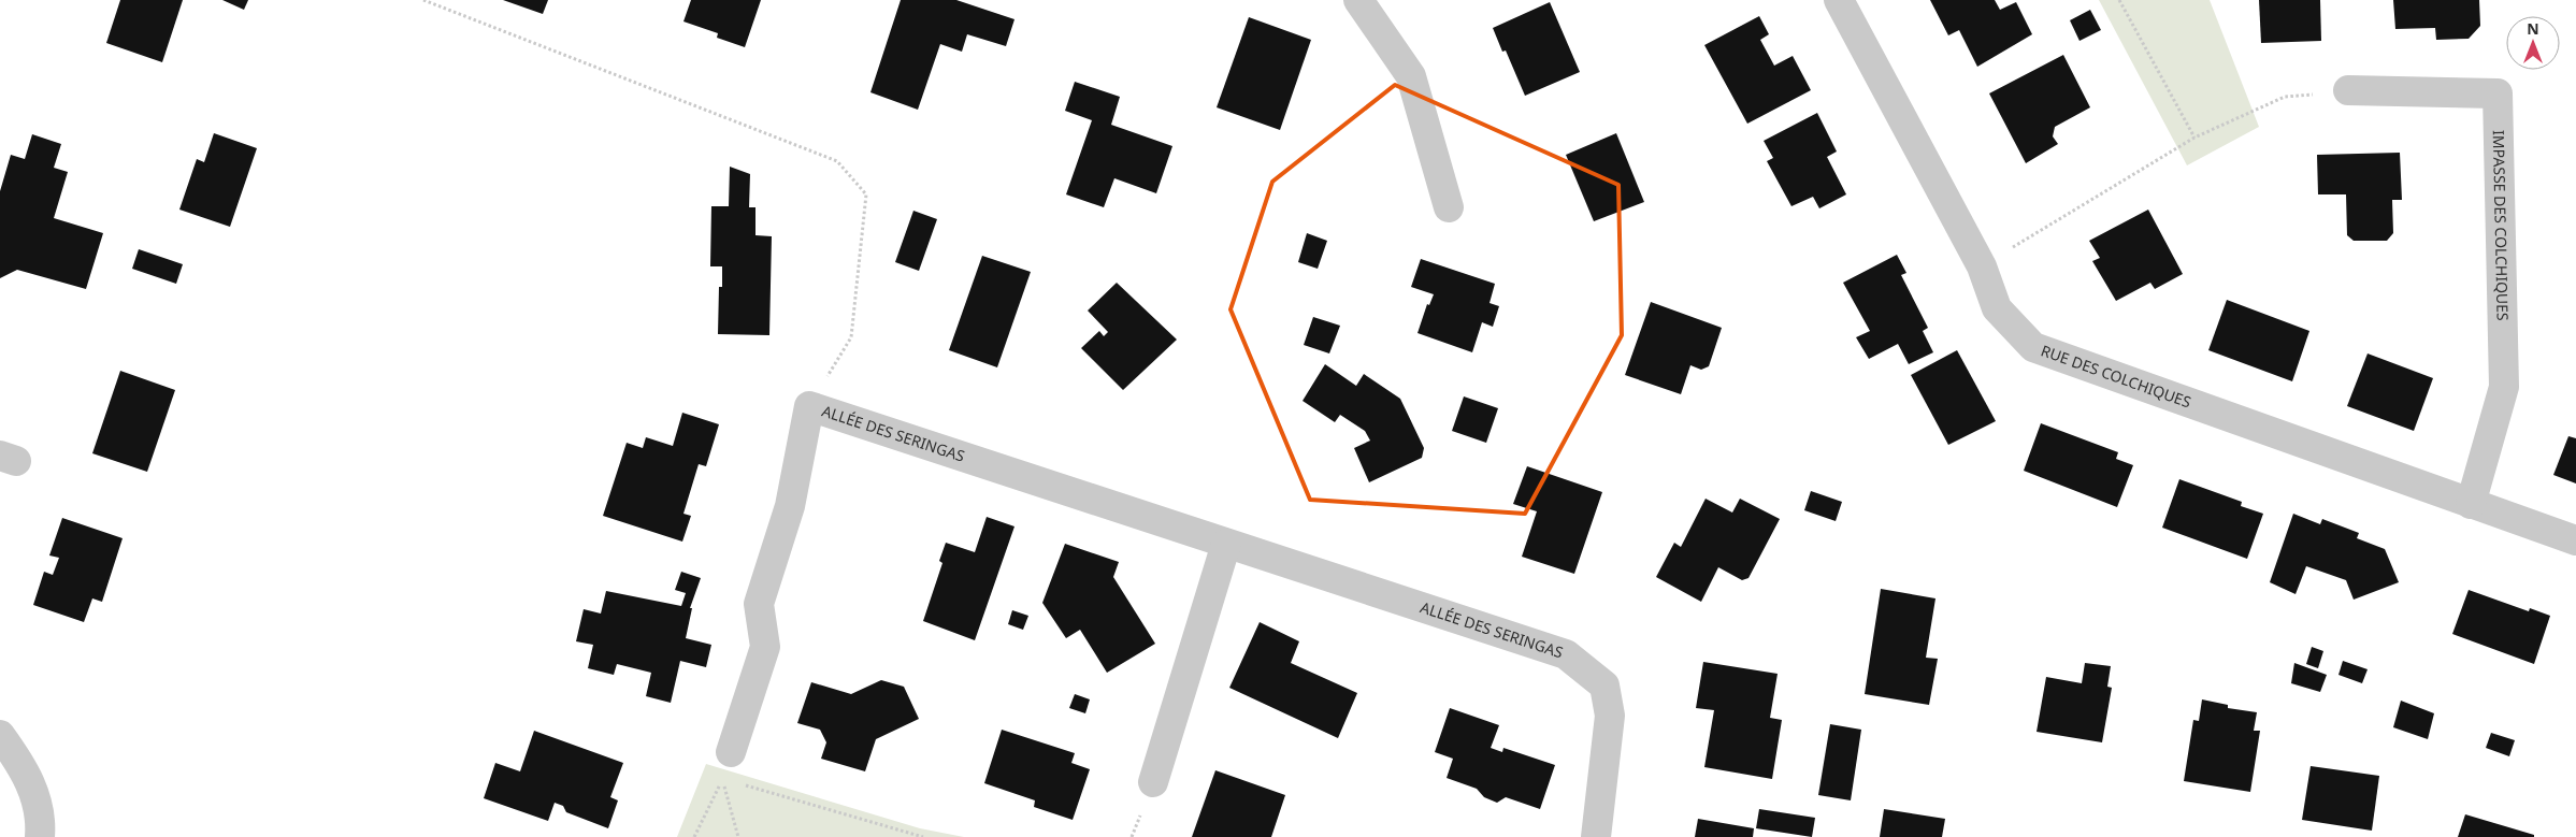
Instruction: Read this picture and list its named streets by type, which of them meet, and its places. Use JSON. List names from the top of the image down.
{
  "streets": {
    "street": ["IMPASSE DES COLCHIQUES", "RUE DES COLCHIQUES", "ALLÉE DES SERINGAS"]
  },
  "crossings": [
    ["IMPASSE DES COLCHIQUES", "RUE DES COLCHIQUES"]
  ],
  "north": "top"
}
